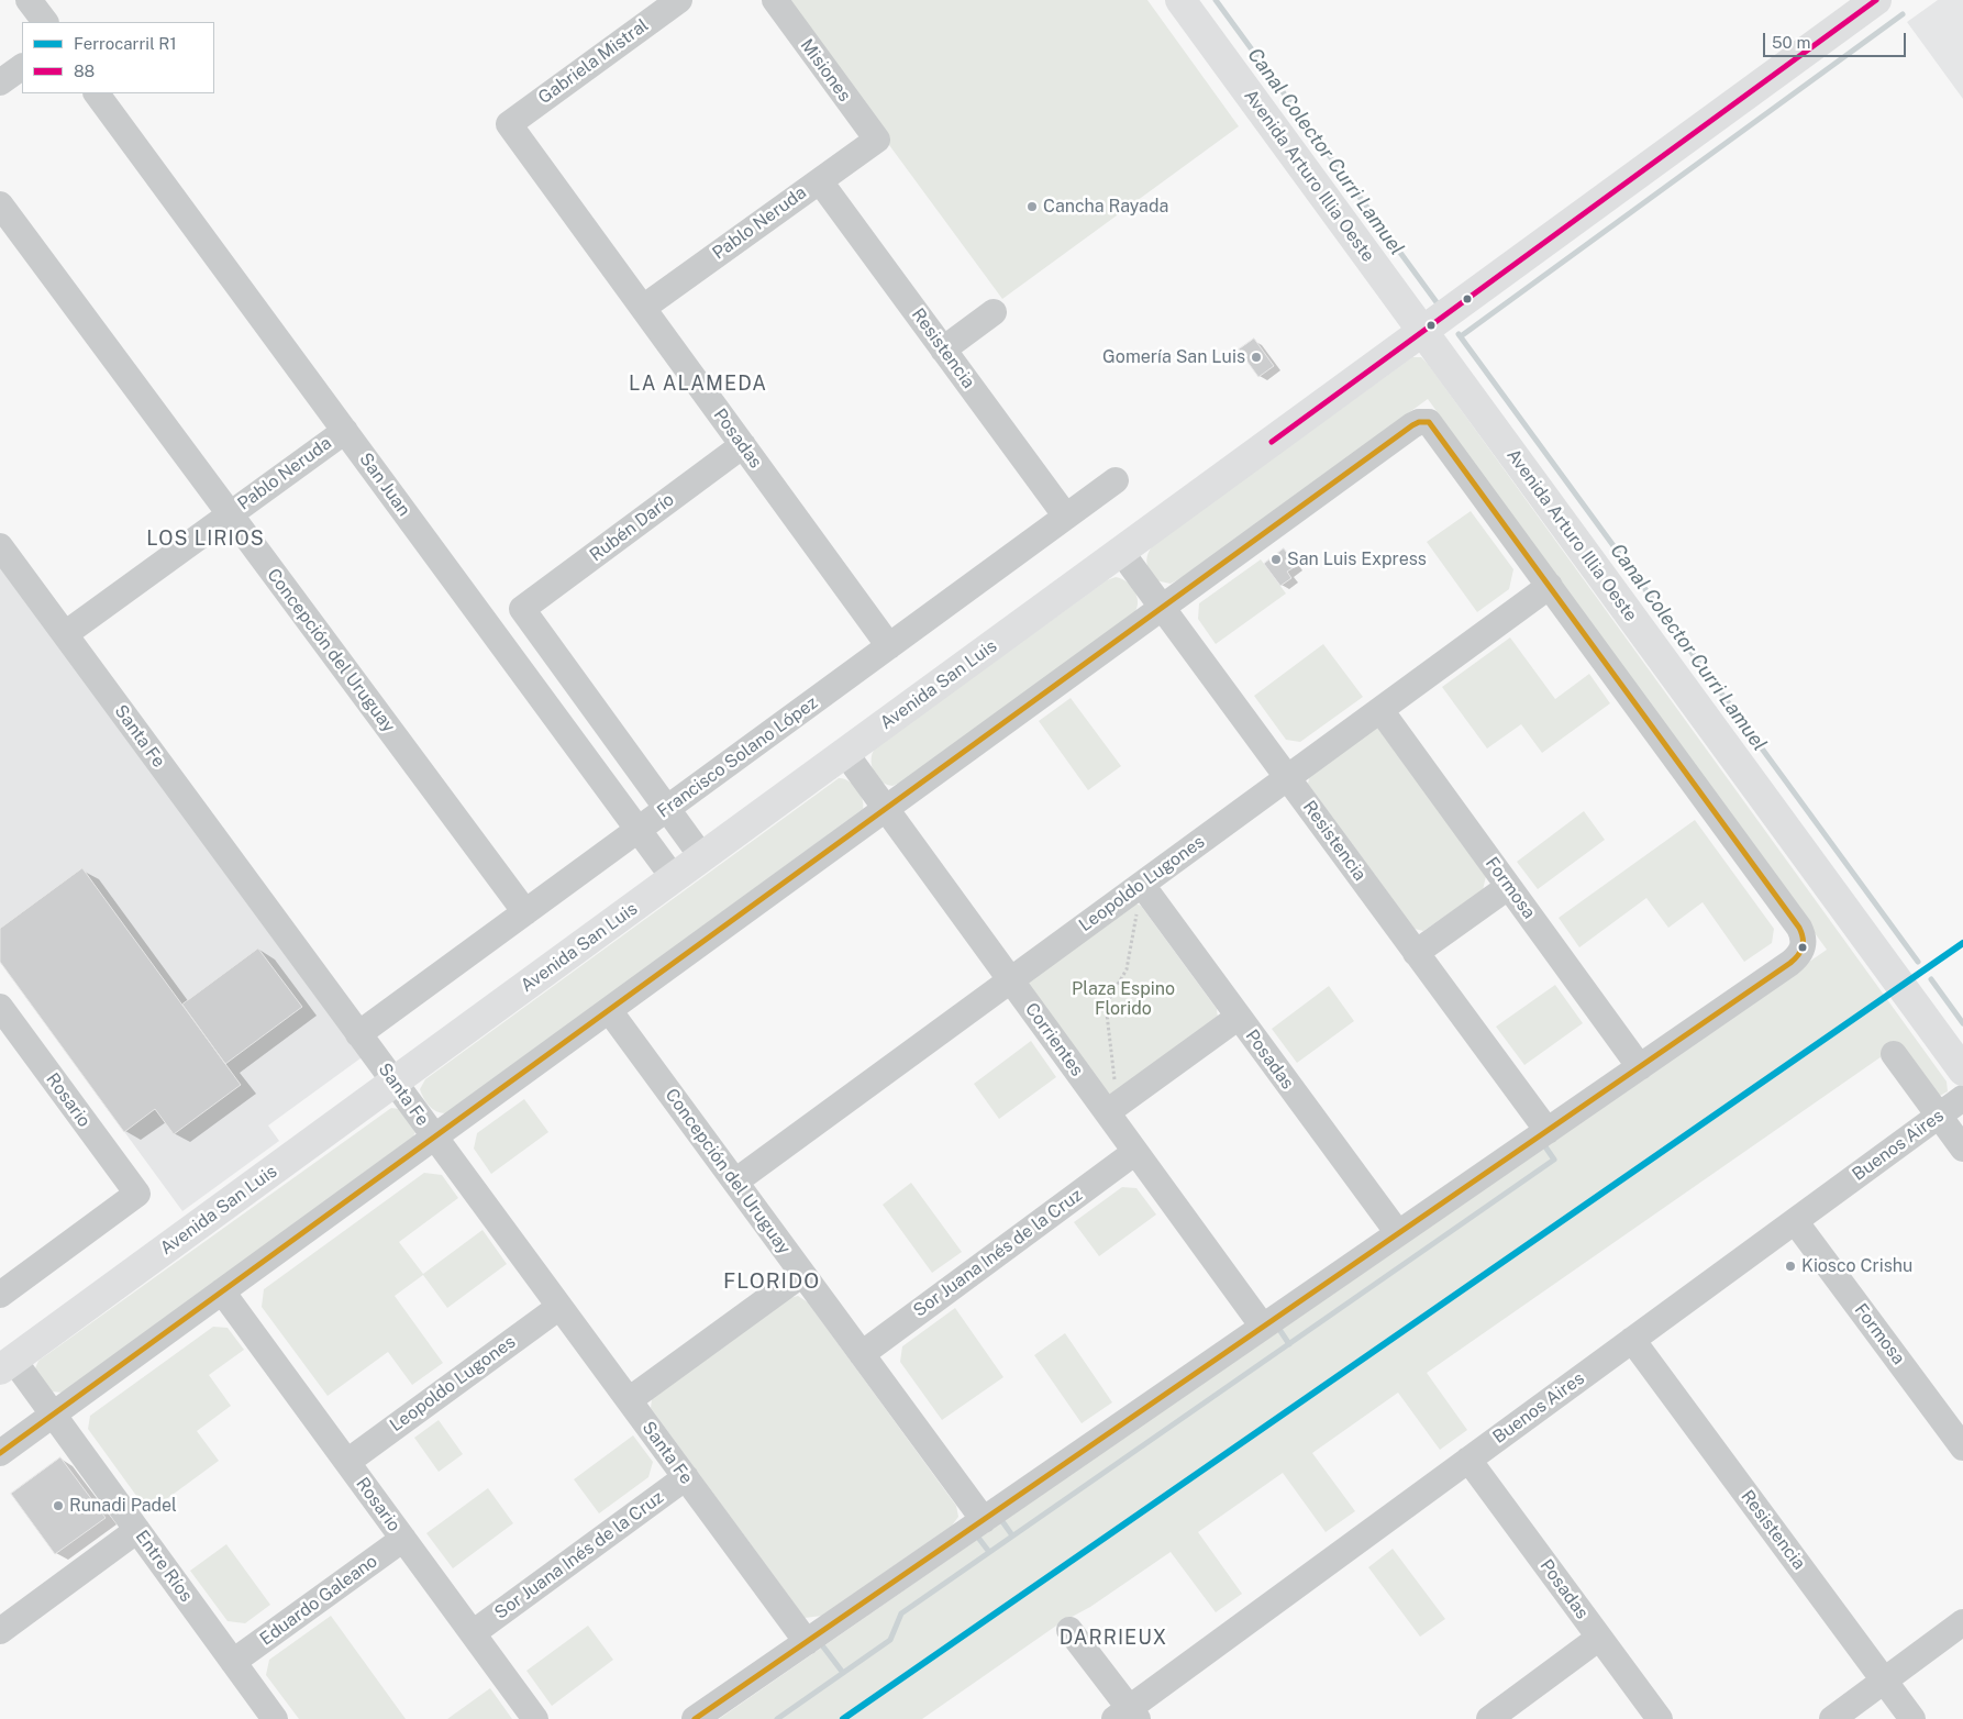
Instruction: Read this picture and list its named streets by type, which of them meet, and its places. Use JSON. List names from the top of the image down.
{
  "streets": {
    "main road": ["Avenida Arturo Illia Oeste", "Avenida San Luis"],
    "street": [
      "Gabriela Mistral",
      "Misiones",
      "Pablo Neruda",
      "Resistencia",
      "Posadas",
      "San Juan",
      "Rubén Darío",
      "Concepción del Uruguay",
      "Santa Fe",
      "Francisco Solano López",
      "Leopoldo Lugones",
      "Formosa",
      "Corrientes",
      "Rosario",
      "Buenos Aires",
      "Sor Juana Inés de la Cruz",
      "Entre Ríos",
      "Eduardo Galeano"
    ]
  },
  "crossings": [
    ["Gabriela Mistral", "Posadas"],
    ["Misiones", "Pablo Neruda"],
    ["Avenida Arturo Illia Oeste", "Avenida San Luis"],
    ["Pablo Neruda", "Resistencia"],
    ["Pablo Neruda", "Posadas"],
    ["Pablo Neruda", "San Juan"],
    ["Pablo Neruda", "Concepción del Uruguay"],
    ["Pablo Neruda", "Santa Fe"],
    ["Resistencia", "Avenida San Luis"],
    ["Resistencia", "Francisco Solano López"],
    ["Resistencia", "Leopoldo Lugones"],
    ["Resistencia", "Buenos Aires"],
    ["Posadas", "Rubén Darío"],
    ["Posadas", "Francisco Solano López"],
    ["Posadas", "Leopoldo Lugones"],
    ["Posadas", "Buenos Aires"],
    ["San Juan", "Avenida San Luis"],
    ["San Juan", "Francisco Solano López"],
    ["Rubén Darío", "Francisco Solano López"],
    ["Concepción del Uruguay", "Francisco Solano López"],
    ["Concepción del Uruguay", "Leopoldo Lugones"],
    ["Concepción del Uruguay", "Sor Juana Inés de la Cruz"],
    ["Avenida San Luis", "Santa Fe"],
    ["Avenida San Luis", "Corrientes"],
    ["Avenida San Luis", "Entre Ríos"],
    ["Santa Fe", "Francisco Solano López"],
    ["Santa Fe", "Leopoldo Lugones"],
    ["Santa Fe", "Sor Juana Inés de la Cruz"],
    ["Leopoldo Lugones", "Formosa"],
    ["Leopoldo Lugones", "Corrientes"],
    ["Leopoldo Lugones", "Rosario"],
    ["Formosa", "Buenos Aires"],
    ["Corrientes", "Sor Juana Inés de la Cruz"],
    ["Rosario", "Sor Juana Inés de la Cruz"],
    ["Rosario", "Eduardo Galeano"],
    ["Entre Ríos", "Eduardo Galeano"]
  ],
  "districts": [
    "LA ALAMEDA",
    "LOS LIRIOS",
    "FLORIDO",
    "DARRIEUX"
  ],
  "water": ["Canal Colector Curri Lamuel"],
  "parks": ["Plaza Espino Florido"],
  "places": [
    "Cancha Rayada",
    "Gomería San Luis",
    "San Luis Express",
    "Kiosco Crishu",
    "Runadi Padel"
  ],
  "lines": ["transit line 88", "rail line R1"],
  "legend": ["Ferrocarril R1", "88"],
  "scale_bar": "50 m"
}
